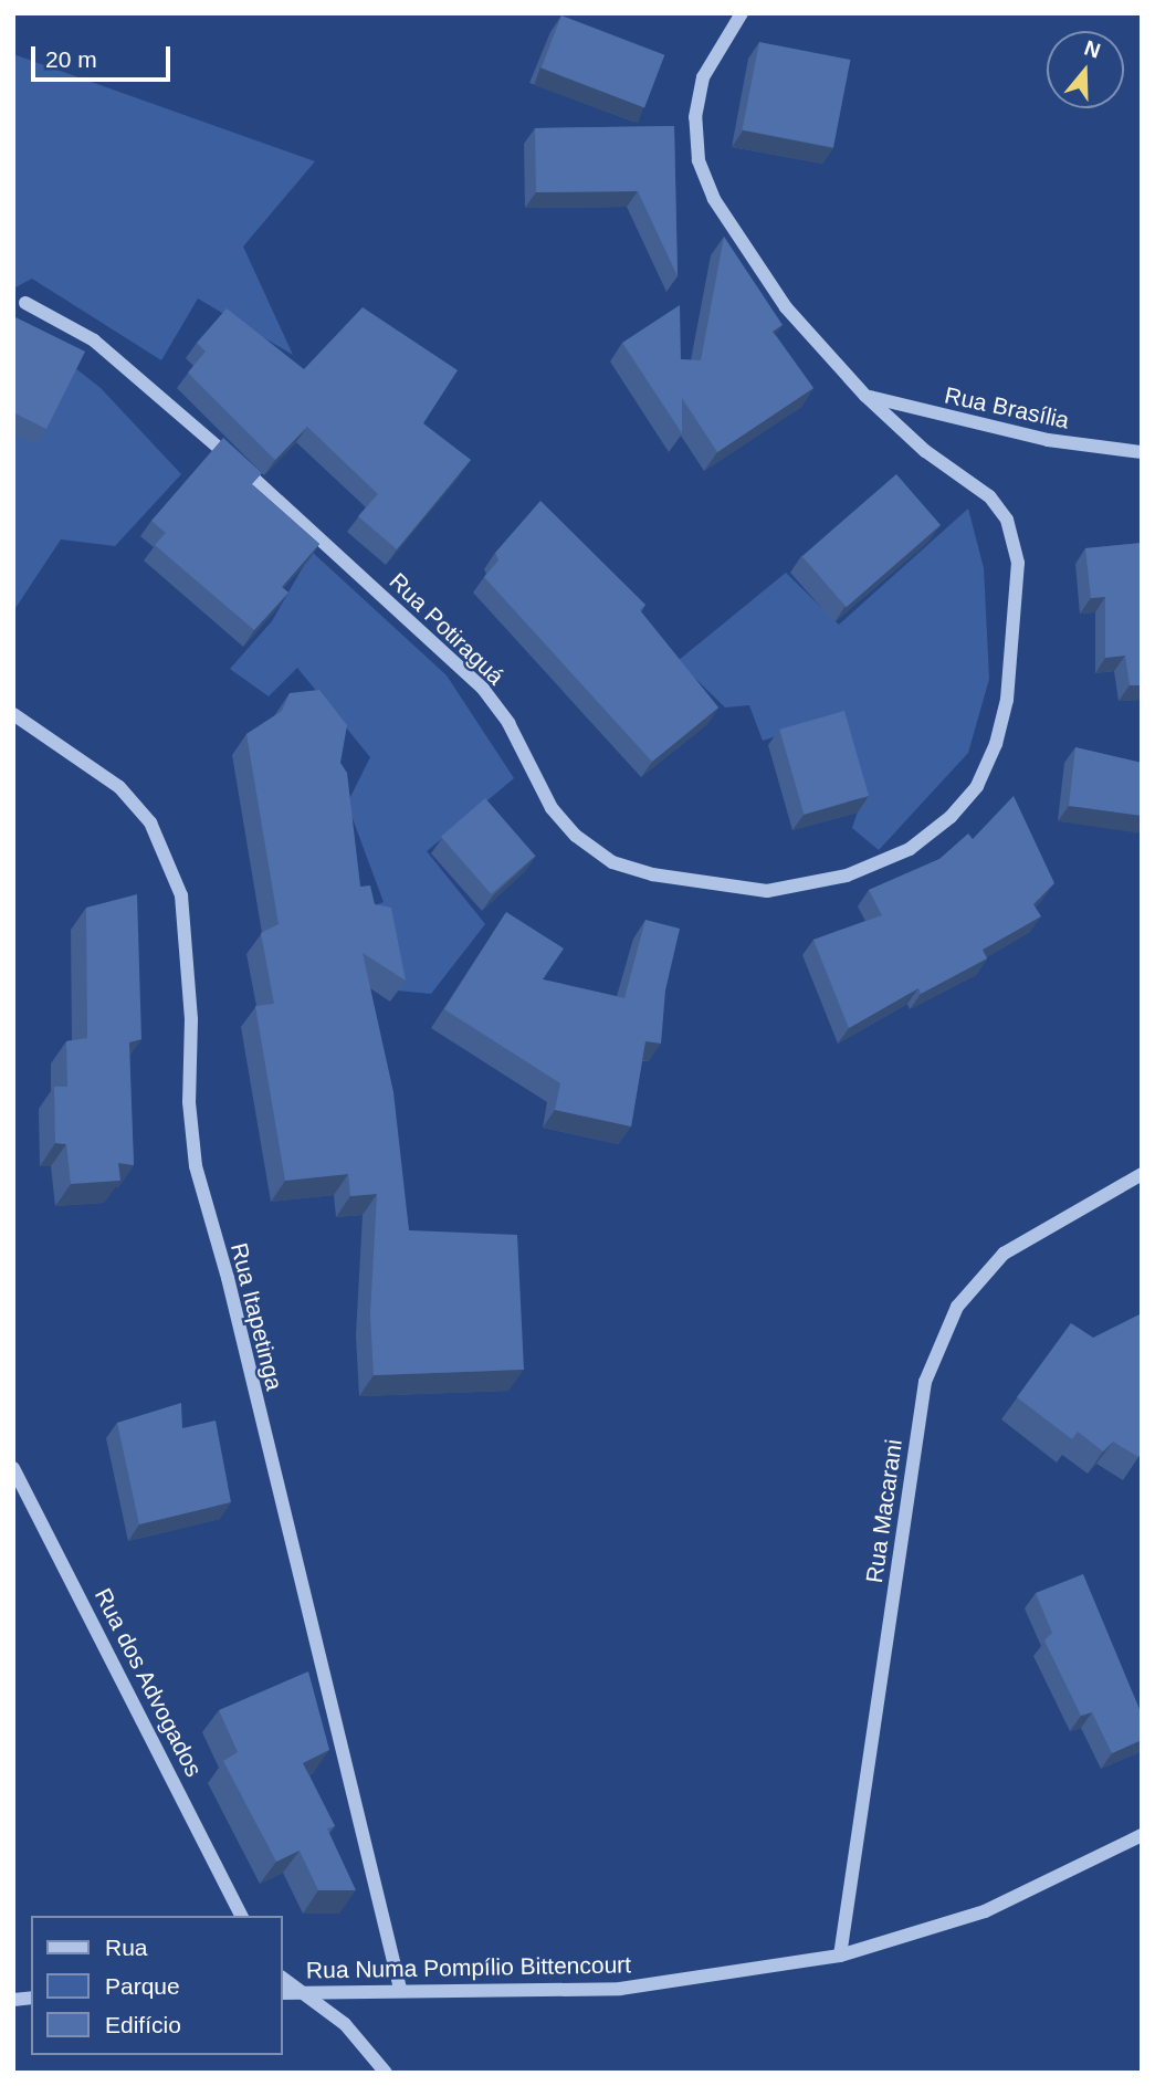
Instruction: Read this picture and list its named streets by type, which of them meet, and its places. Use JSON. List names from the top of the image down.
{
  "streets": {
    "street": [
      "Rua Brasília",
      "Rua Potiraguá",
      "Rua Itapetinga",
      "Rua Macarani",
      "Rua dos Advogados",
      "Rua Numa Pompílio Bittencourt"
    ]
  },
  "crossings": [
    ["Rua Brasília", "Rua Potiraguá"],
    ["Rua Itapetinga", "Rua Numa Pompílio Bittencourt"],
    ["Rua Macarani", "Rua Numa Pompílio Bittencourt"]
  ],
  "legend": ["Rua", "Parque", "Edifício"],
  "scale_bar": "20 m",
  "north": "top"
}
